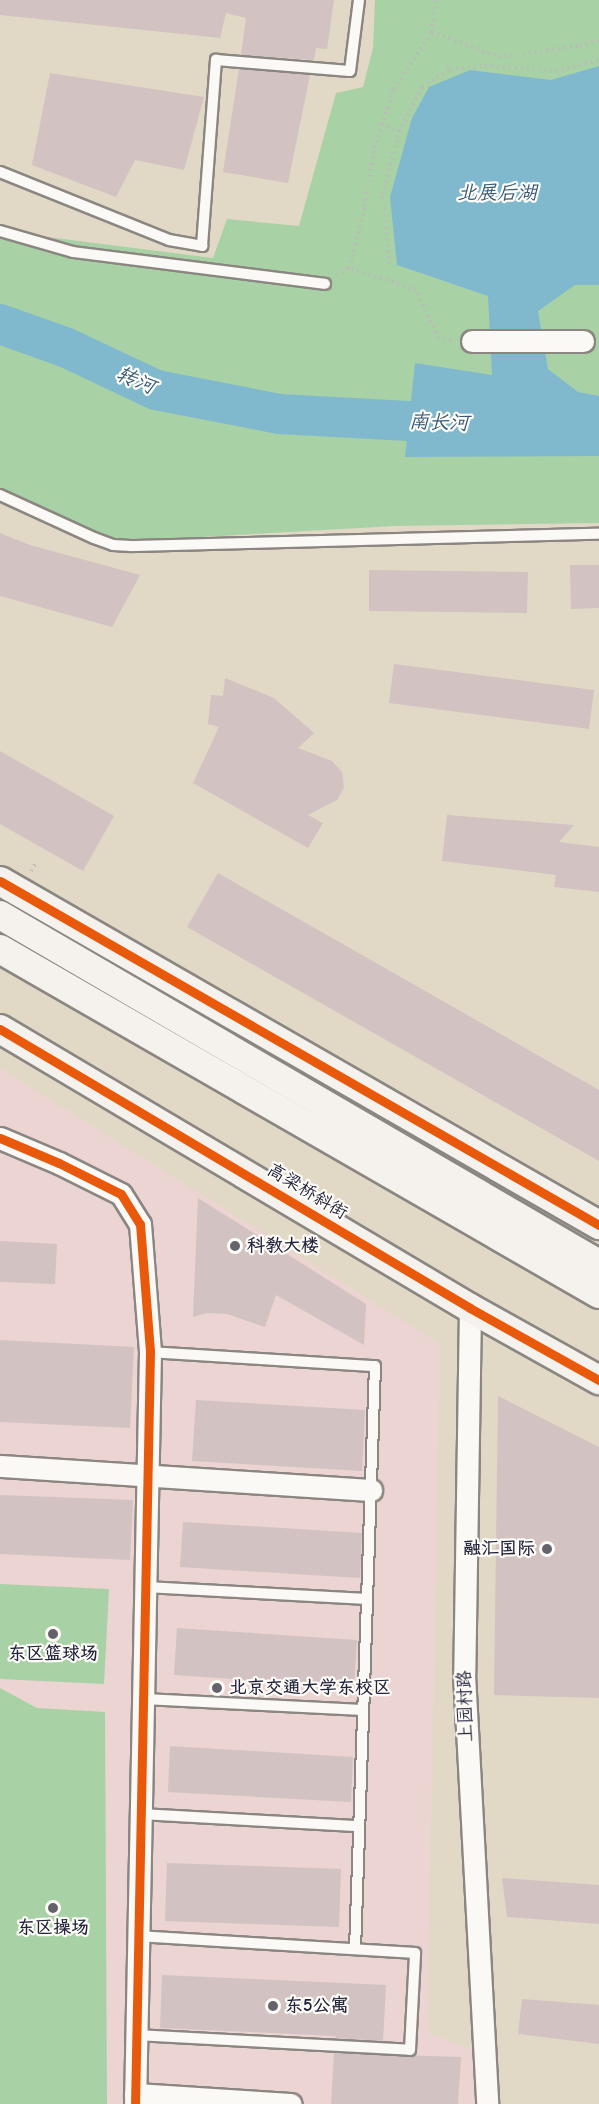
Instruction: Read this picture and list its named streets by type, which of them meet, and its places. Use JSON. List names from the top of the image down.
{
  "streets": {
    "street": ["高梁桥斜街", "上园村路"]
  },
  "crossings": [
    ["高梁桥斜街", "上园村路"]
  ],
  "water": ["北展后湖", "转河", "南长河"],
  "places": [
    "科教大楼",
    "融汇国际",
    "东区篮球场",
    "北京交通大学东校区",
    "东区操场",
    "东5公寓"
  ]
}
